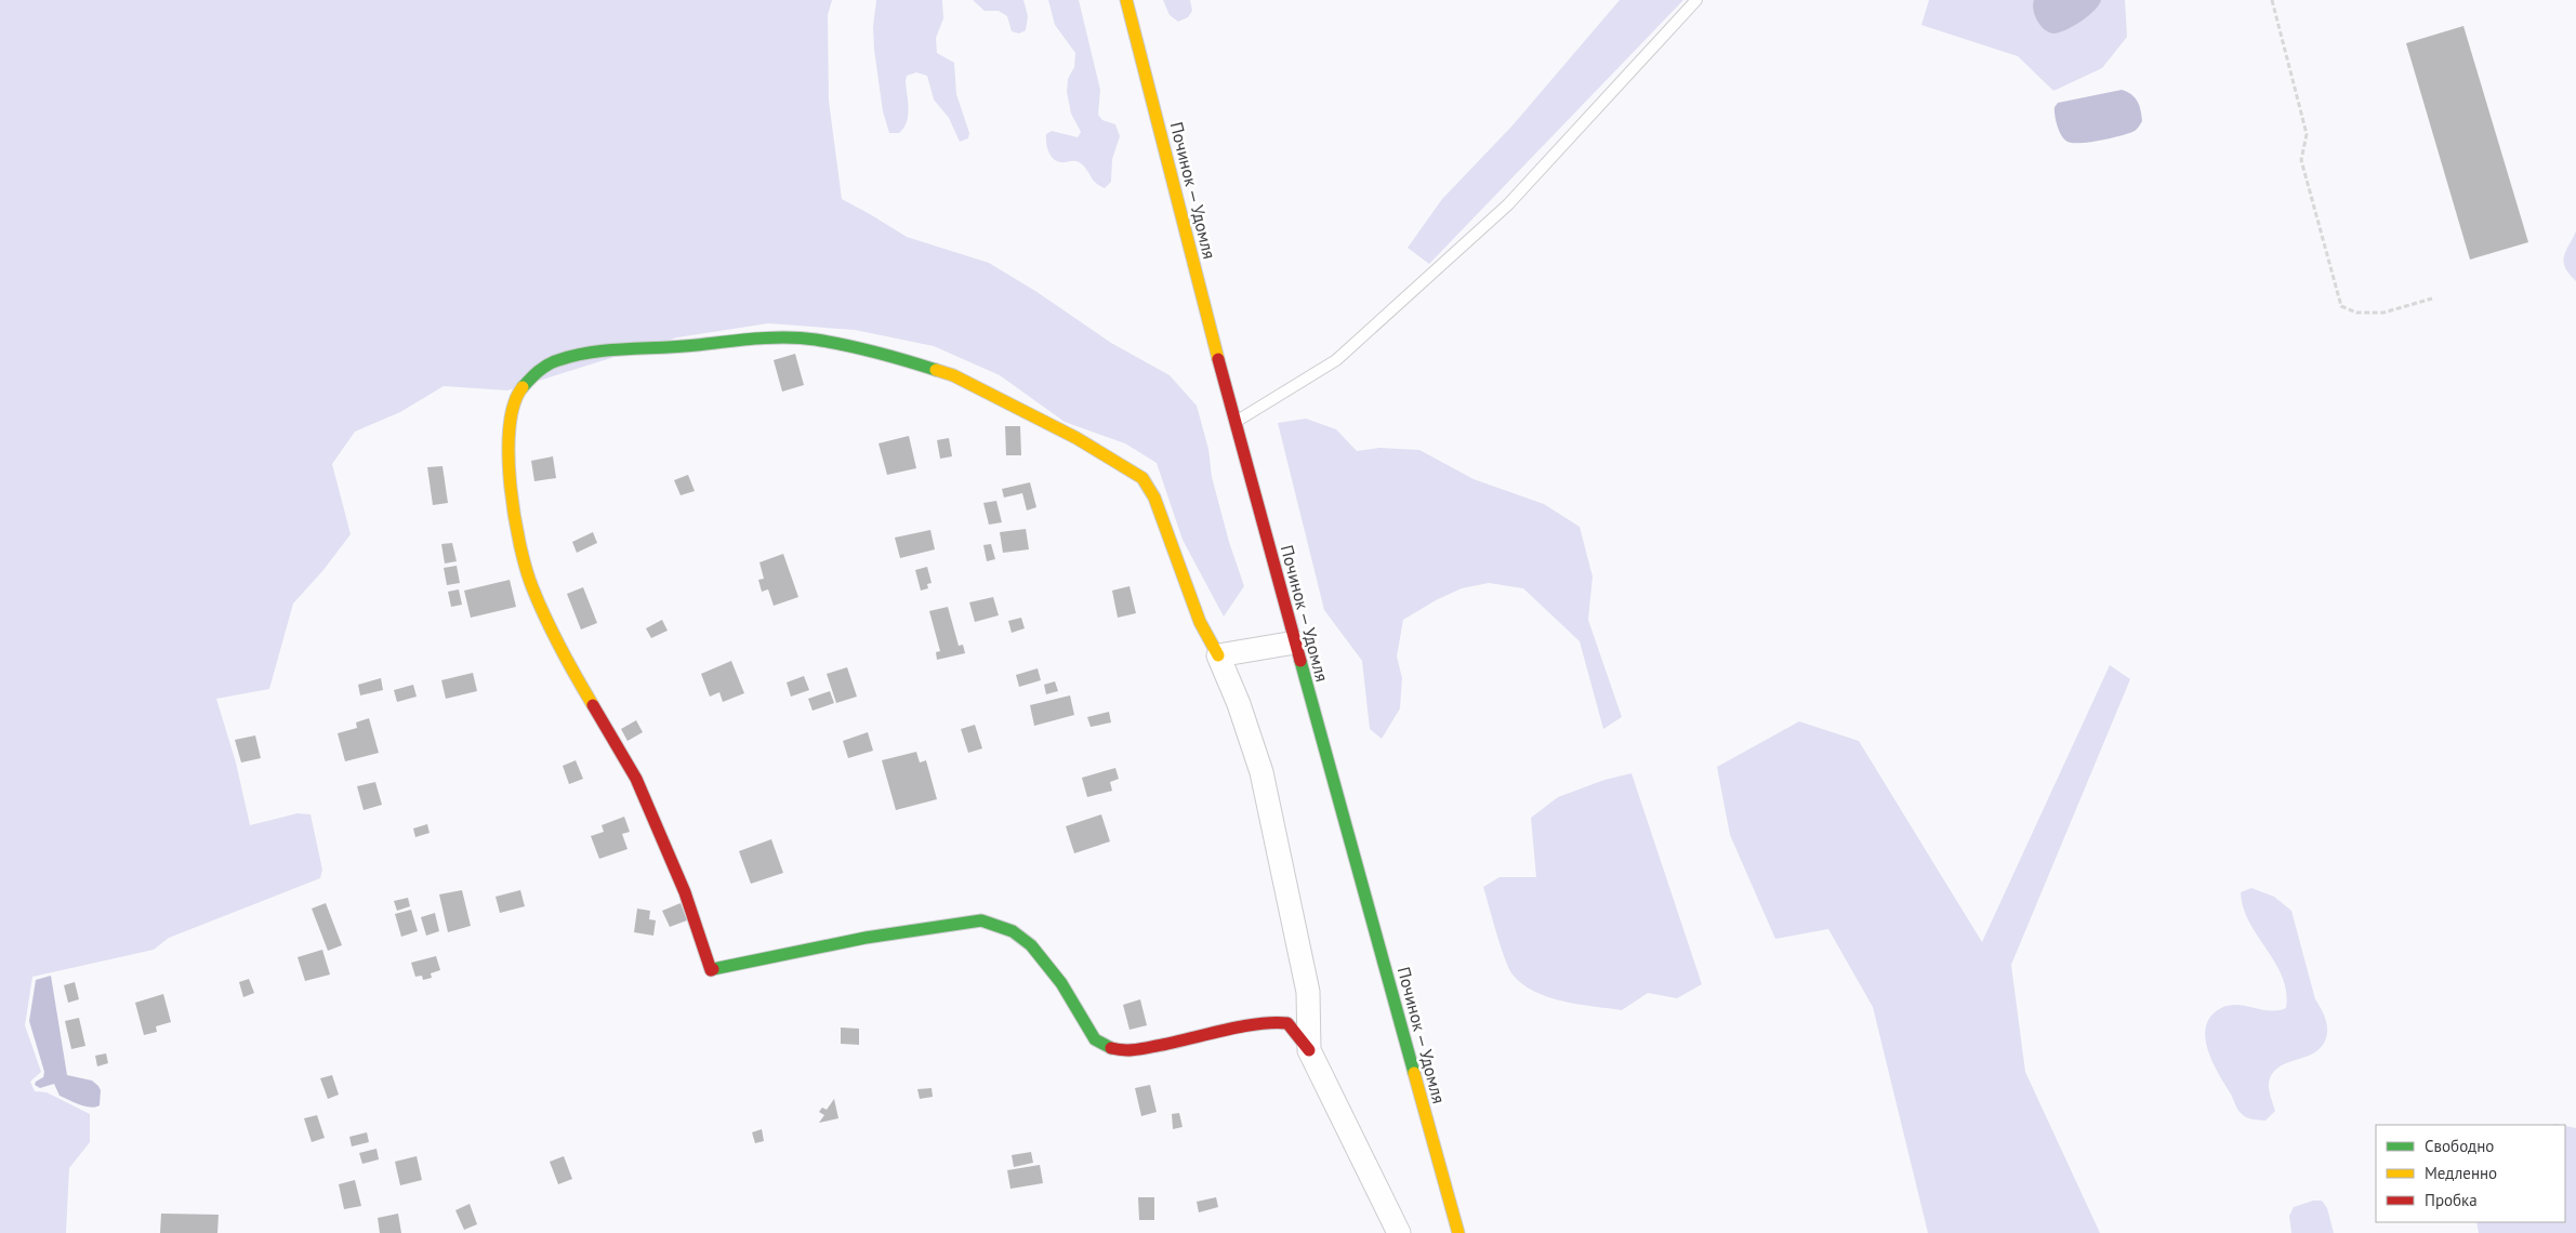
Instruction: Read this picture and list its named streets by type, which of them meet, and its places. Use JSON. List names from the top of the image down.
{
  "streets": {
    "street": ["Починок — Удомля"]
  },
  "legend": ["Свободно", "Медленно", "Пробка"]
}
